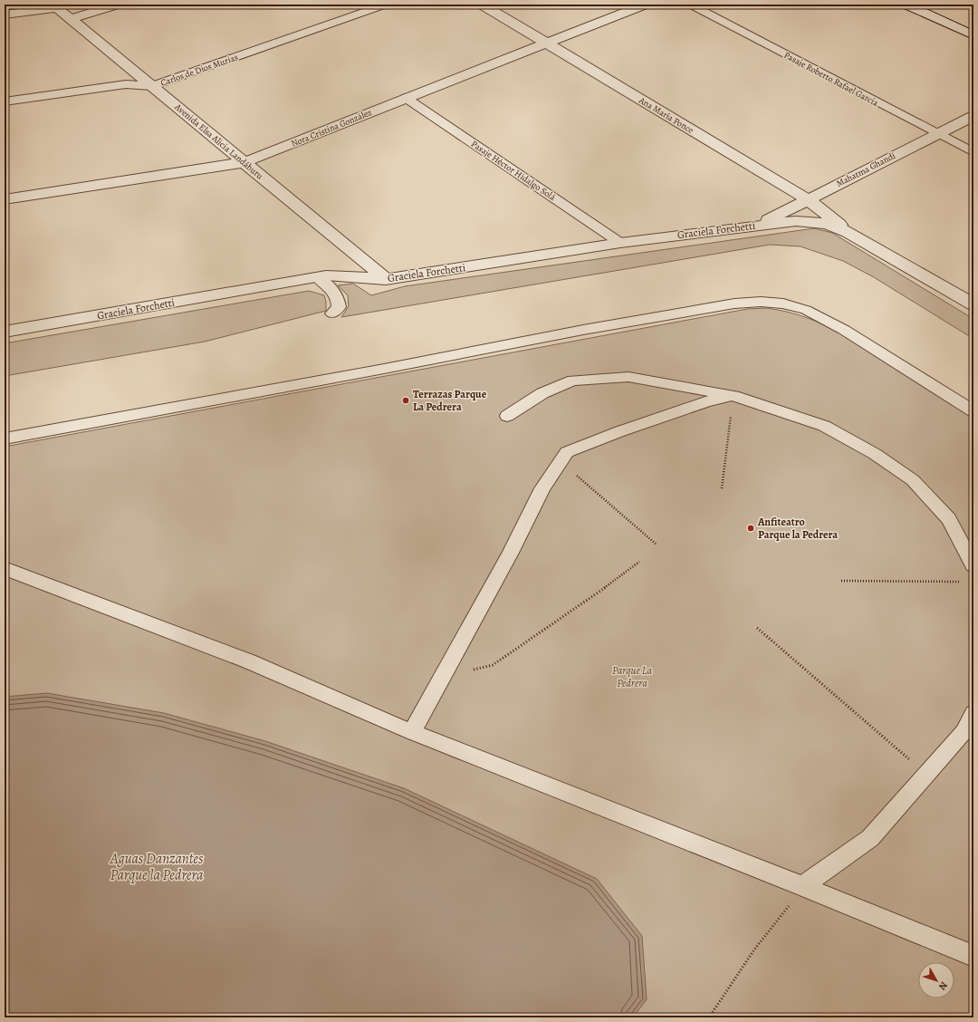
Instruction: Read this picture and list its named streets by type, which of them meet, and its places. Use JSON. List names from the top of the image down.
{
  "streets": {
    "street": [
      "Ana María Ponce",
      "Nora Cristina González",
      "Avenida Elsa Alicia Landáburu",
      "Mahatma Ghandi",
      "Graciela Forchetti"
    ],
    "lane": ["Carlos de Dios Murias", "Pasaje Roberto Rafael García", "Pasaje Héctor Hidalgo Solá"]
  },
  "crossings": [
    ["Carlos de Dios Murias", "Avenida Elsa Alicia Landáburu"],
    ["Pasaje Roberto Rafael García", "Mahatma Ghandi"],
    ["Ana María Ponce", "Nora Cristina González"],
    ["Ana María Ponce", "Mahatma Ghandi"],
    ["Ana María Ponce", "Graciela Forchetti"],
    ["Nora Cristina González", "Avenida Elsa Alicia Landáburu"],
    ["Nora Cristina González", "Pasaje Héctor Hidalgo Solá"],
    ["Avenida Elsa Alicia Landáburu", "Graciela Forchetti"],
    ["Mahatma Ghandi", "Graciela Forchetti"],
    ["Pasaje Héctor Hidalgo Solá", "Graciela Forchetti"]
  ],
  "water": ["Aguas Danzantes Parque la Pedrera"],
  "parks": ["Parque La Pedrera"],
  "places": ["Terrazas Parque La Pedrera", "Anfiteatro Parque la Pedrera"],
  "north": "bottom right"
}
